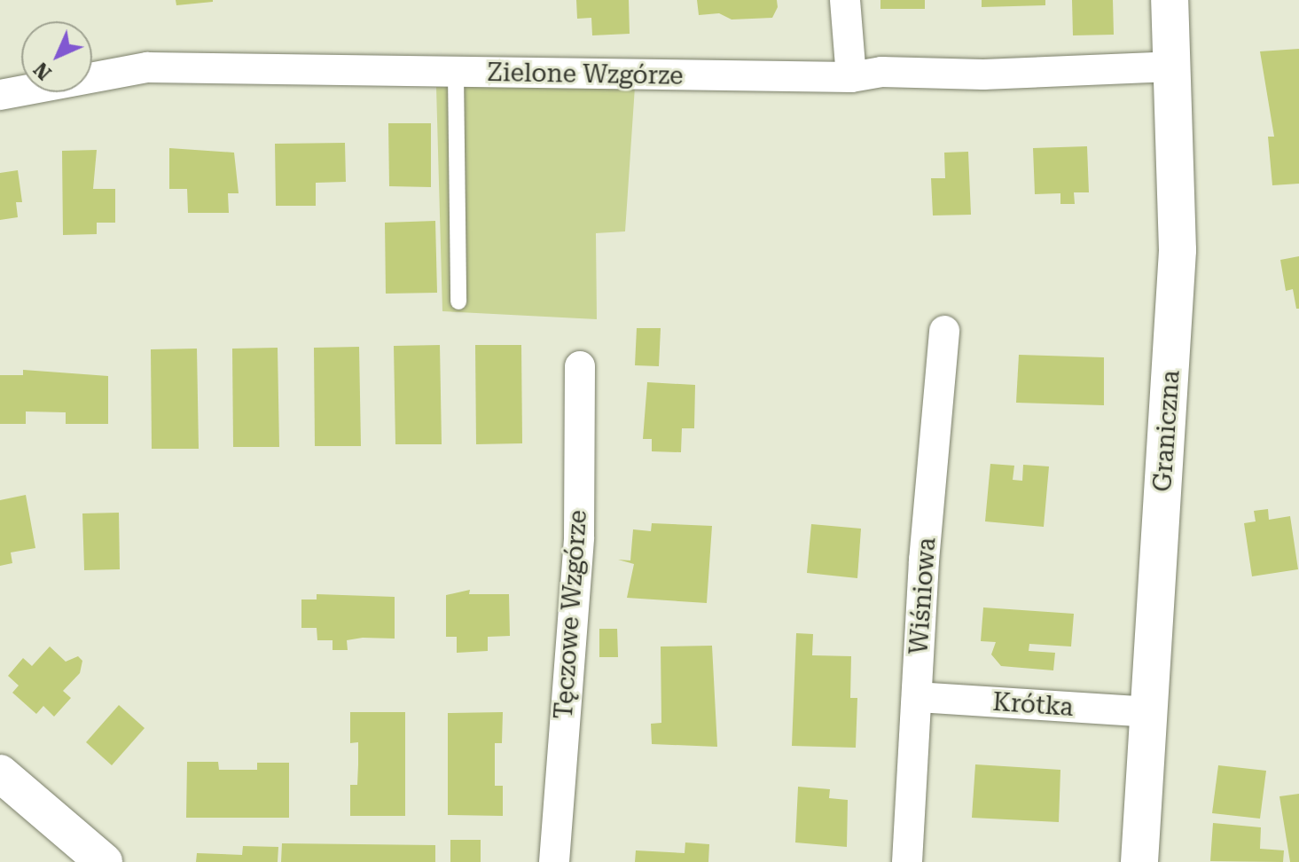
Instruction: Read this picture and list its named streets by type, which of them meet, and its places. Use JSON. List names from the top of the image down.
{
  "streets": {
    "street": [
      "Zielone Wzgórze",
      "Graniczna",
      "Wiśniowa",
      "Tęczowe Wzgórze",
      "Krótka"
    ]
  },
  "crossings": [
    ["Zielone Wzgórze", "Graniczna"],
    ["Graniczna", "Krótka"],
    ["Wiśniowa", "Krótka"]
  ],
  "north": "bottom left"
}
